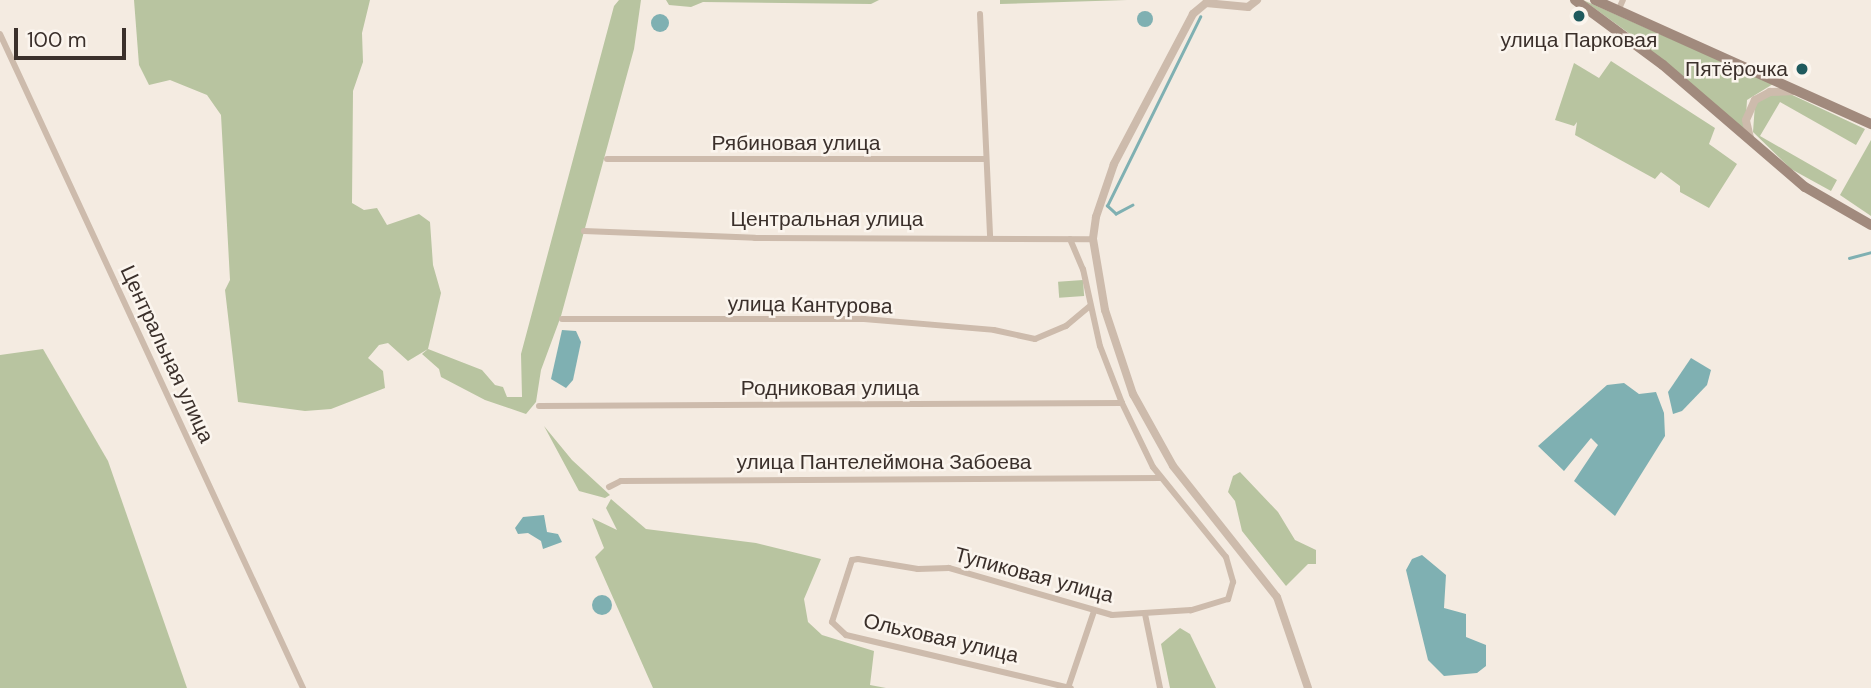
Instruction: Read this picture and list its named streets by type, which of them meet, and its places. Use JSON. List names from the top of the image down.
{
  "streets": {
    "street": [
      "Рябиновая улица",
      "Центральная улица",
      "улица Кантурова",
      "Родниковая улица",
      "улица Пантелеймона Забоева",
      "Тупиковая улица",
      "Ольховая улица"
    ]
  },
  "crossings": [
    ["улица Пантелеймона Забоева", "Тупиковая улица"],
    ["Тупиковая улица", "Ольховая улица"]
  ],
  "places": ["улица Парковая", "Пятёрочка"],
  "scale_bar": "100 m"
}
